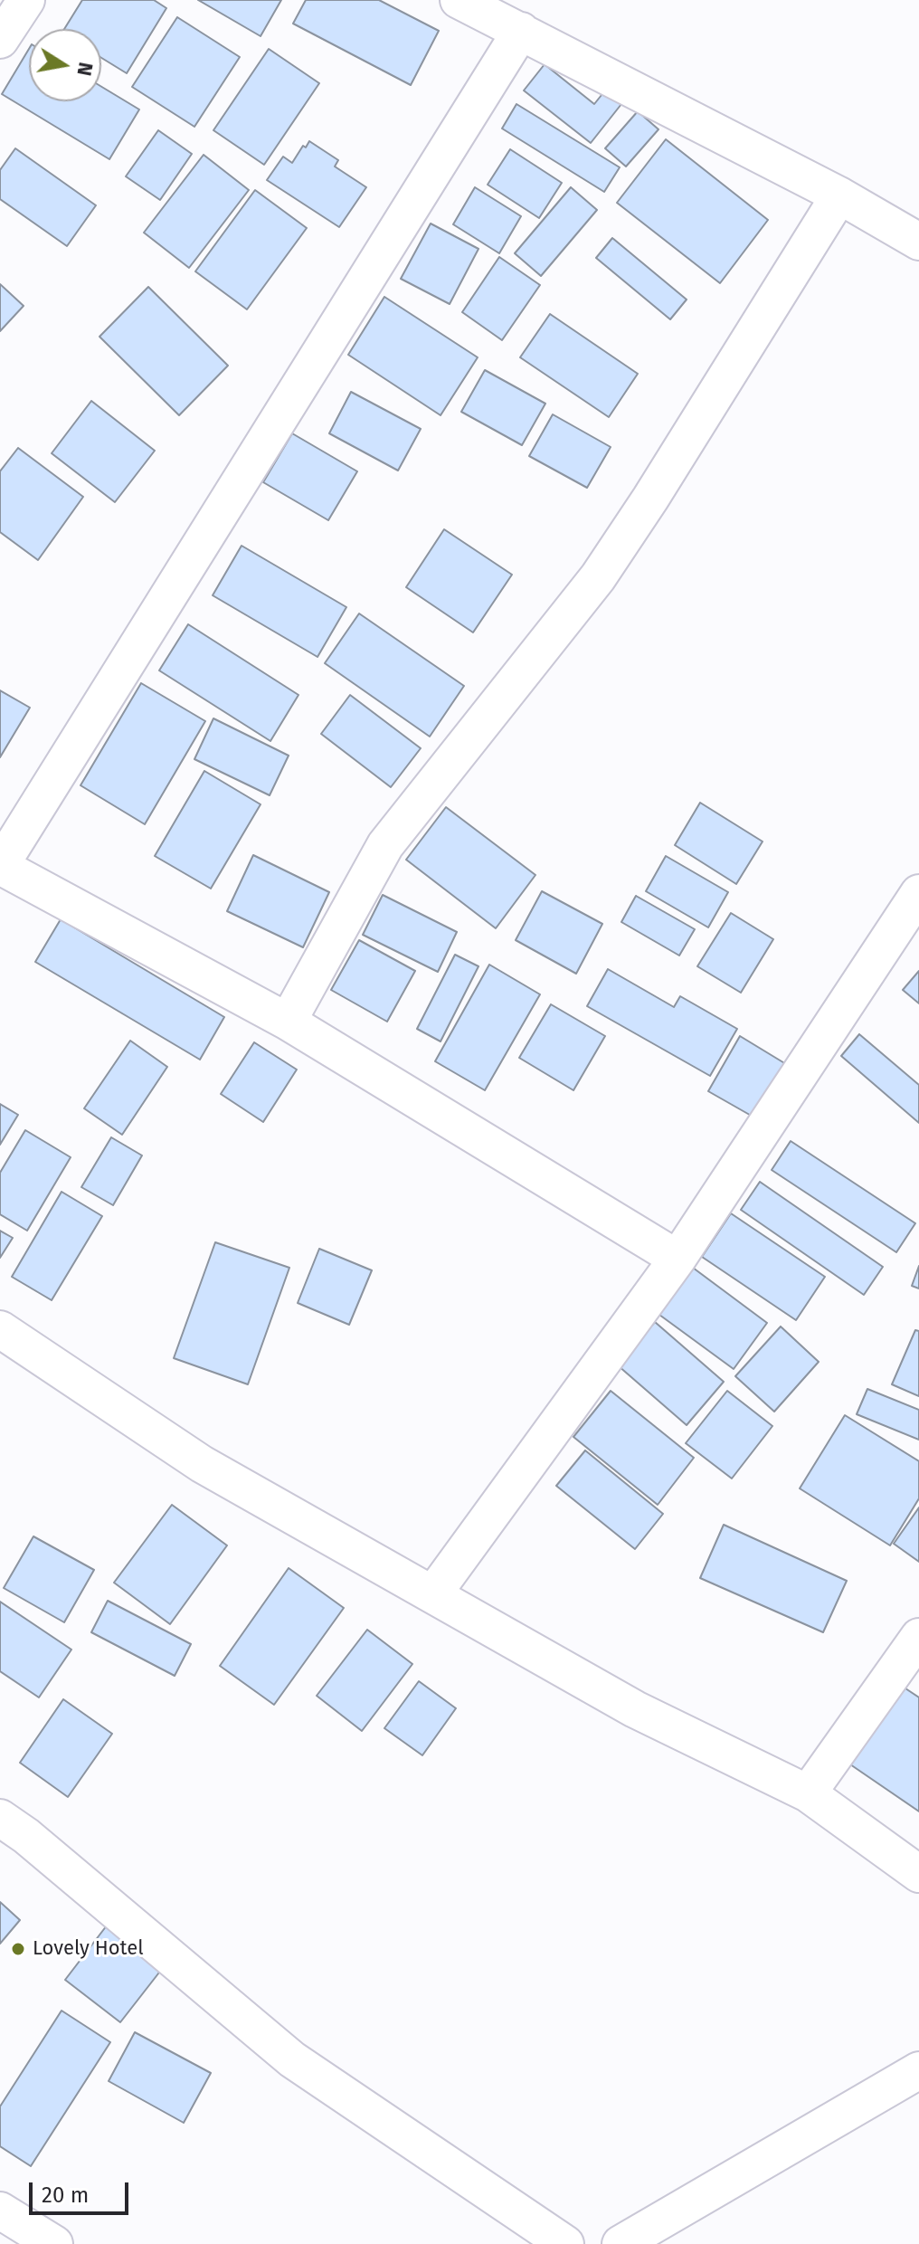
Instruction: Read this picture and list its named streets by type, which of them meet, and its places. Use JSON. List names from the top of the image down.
{
  "places": ["Lovely Hotel"],
  "scale_bar": "20 m",
  "north": "right"
}
